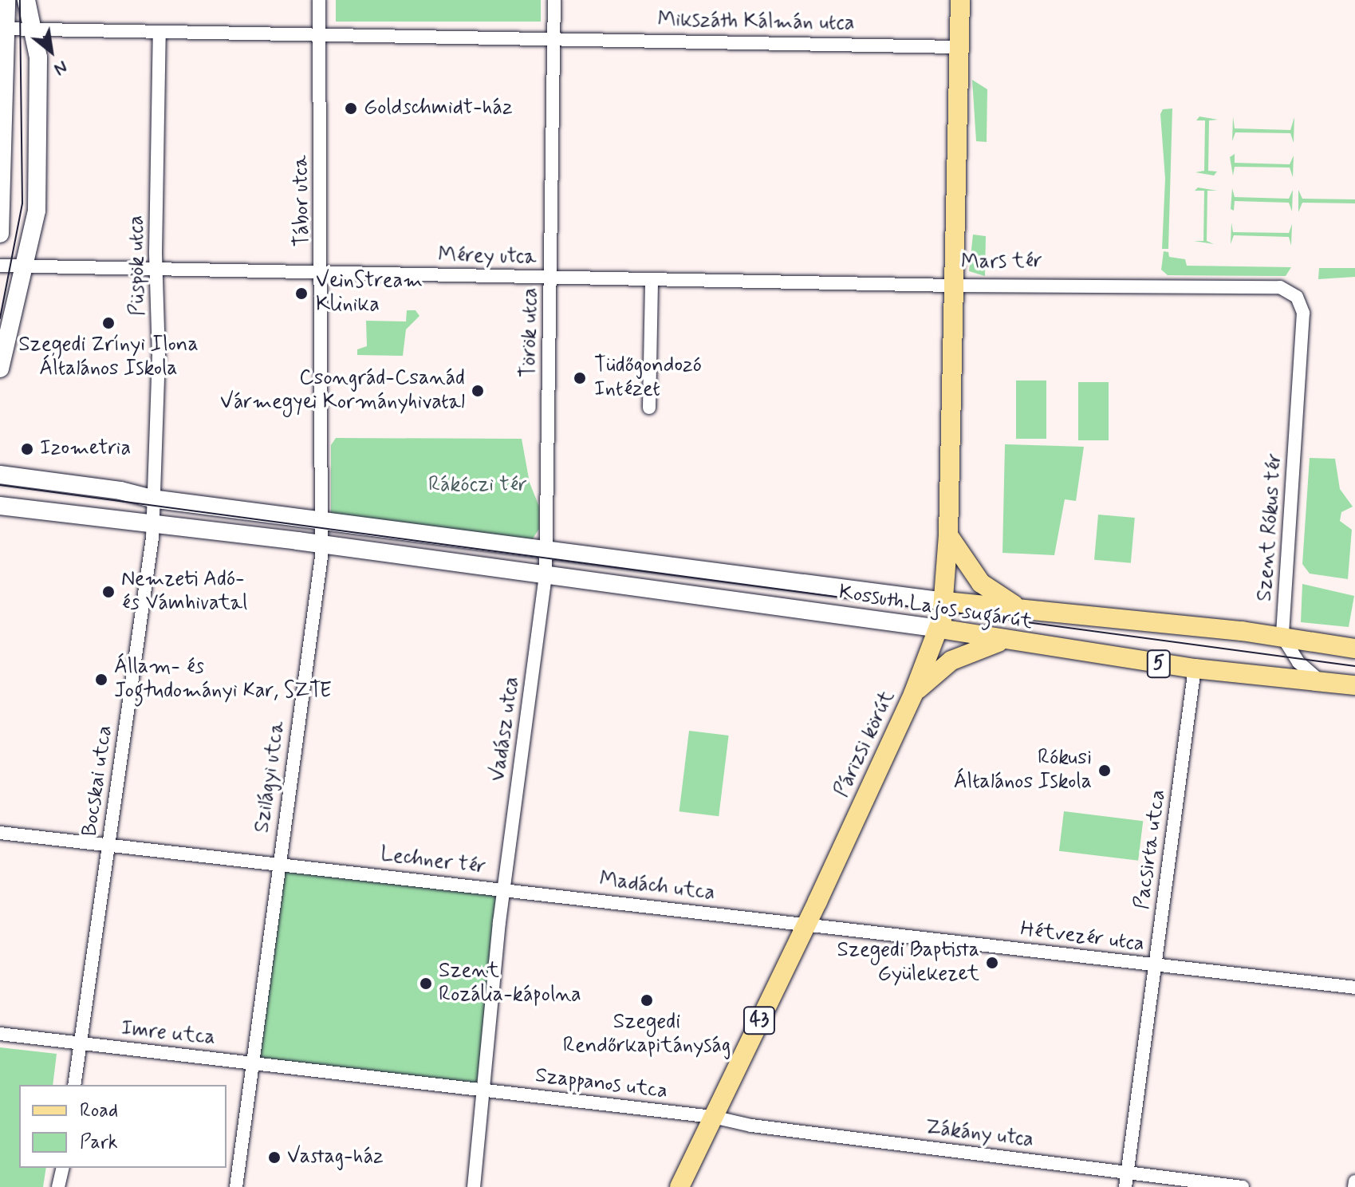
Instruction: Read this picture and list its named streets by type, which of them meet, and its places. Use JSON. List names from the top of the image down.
{
  "streets": {
    "main road": [
      "Mars tér",
      "Kossuth Lajos sugárút",
      "5",
      "Párizsi körút",
      "43"
    ],
    "street": [
      "Mikszáth Kálmán utca",
      "Tábor utca",
      "Mérey utca",
      "Püspök utca",
      "Török utca",
      "Szent Rókus tér",
      "Vadász utca",
      "Szilágyi utca",
      "Bocskai utca",
      "Pacsirta utca",
      "Lechner tér",
      "Madách utca",
      "Hétvezér utca",
      "Imre utca",
      "Szappanos utca",
      "Zákány utca"
    ]
  },
  "crossings": [
    ["Mikszáth Kálmán utca", "Tábor utca"],
    ["Mikszáth Kálmán utca", "Mars tér"],
    ["Mikszáth Kálmán utca", "Török utca"],
    ["Tábor utca", "Mérey utca"],
    ["Tábor utca", "Kossuth Lajos sugárút"],
    ["Mérey utca", "Mars tér"],
    ["Mérey utca", "Püspök utca"],
    ["Mérey utca", "Török utca"],
    ["Mérey utca", "Párizsi körút"],
    ["Mars tér", "Szent Rókus tér"],
    ["Mars tér", "Párizsi körút"],
    ["Püspök utca", "Kossuth Lajos sugárút"],
    ["Török utca", "Kossuth Lajos sugárút"],
    ["Szent Rókus tér", "Kossuth Lajos sugárút"],
    ["Kossuth Lajos sugárút", "5"],
    ["Kossuth Lajos sugárút", "Vadász utca"],
    ["Kossuth Lajos sugárút", "Párizsi körút"],
    ["Kossuth Lajos sugárút", "Szilágyi utca"],
    ["Kossuth Lajos sugárút", "Bocskai utca"],
    ["Kossuth Lajos sugárút", "Pacsirta utca"],
    ["5", "Párizsi körút"],
    ["Vadász utca", "Lechner tér"],
    ["Vadász utca", "Madách utca"],
    ["Párizsi körút", "Madách utca"],
    ["Párizsi körút", "Hétvezér utca"],
    ["Párizsi körút", "Szappanos utca"],
    ["Párizsi körút", "Zákány utca"],
    ["Szilágyi utca", "Lechner tér"],
    ["Bocskai utca", "Imre utca"],
    ["Pacsirta utca", "Hétvezér utca"],
    ["Pacsirta utca", "Zákány utca"],
    ["Lechner tér", "Madách utca"],
    ["Lechner tér", "Szappanos utca"],
    ["Madách utca", "Hétvezér utca"],
    ["Szappanos utca", "Zákány utca"]
  ],
  "parks": ["Rákóczi tér"],
  "places": [
    "Goldschmidt-ház",
    "VeinStream Klinika",
    "Szegedi Zrínyi Ilona Általános Iskola",
    "Tüdőgondozó Intézet",
    "Csongrád-Csanád Vármegyei Kormányhivatal",
    "Izometria",
    "Nemzeti Adó- és Vámhivatal",
    "Állam- és Jogtudományi Kar, SZTE",
    "Rókusi Általános Iskola",
    "Szegedi Baptista Gyülekezet",
    "Szent Rozália-kápolna",
    "Szegedi Rendőrkapitányság",
    "Vastag-ház"
  ],
  "legend": ["Road", "Park"],
  "north": "bottom right"
}
